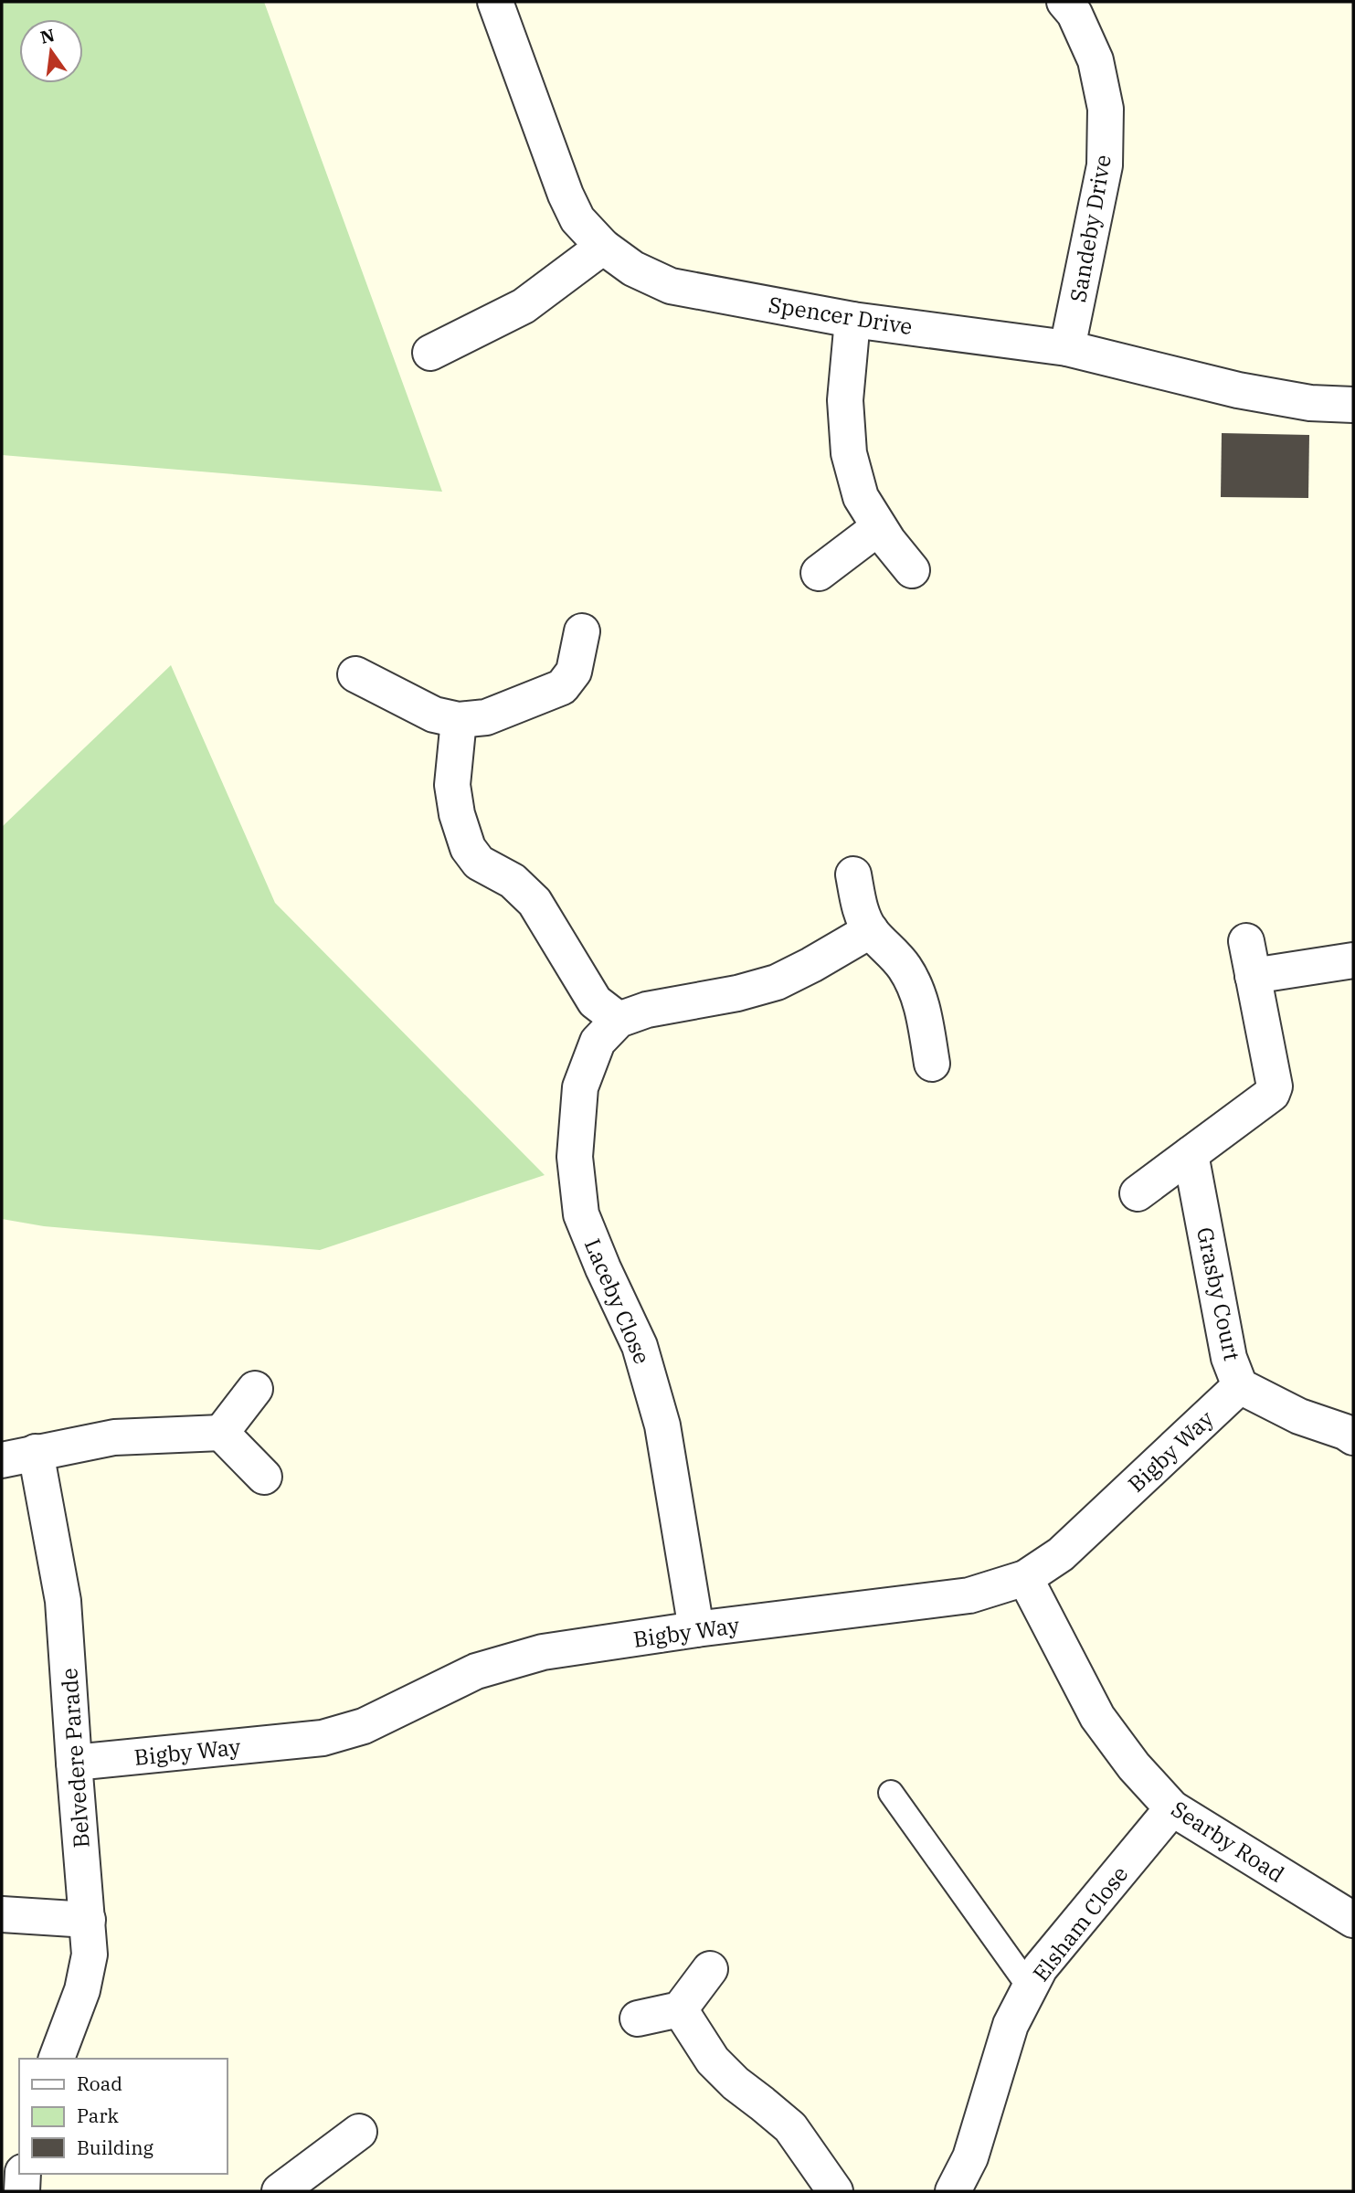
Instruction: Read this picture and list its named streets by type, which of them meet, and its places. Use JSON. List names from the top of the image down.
{
  "streets": {
    "street": [
      "Sandeby Drive",
      "Spencer Drive",
      "Grasby Court",
      "Laceby Close",
      "Bigby Way",
      "Belvedere Parade",
      "Searby Road",
      "Elsham Close"
    ]
  },
  "crossings": [
    ["Sandeby Drive", "Spencer Drive"],
    ["Grasby Court", "Bigby Way"],
    ["Laceby Close", "Bigby Way"],
    ["Bigby Way", "Belvedere Parade"],
    ["Bigby Way", "Searby Road"],
    ["Searby Road", "Elsham Close"]
  ],
  "legend": ["Road", "Park", "Building"],
  "north": "top"
}
